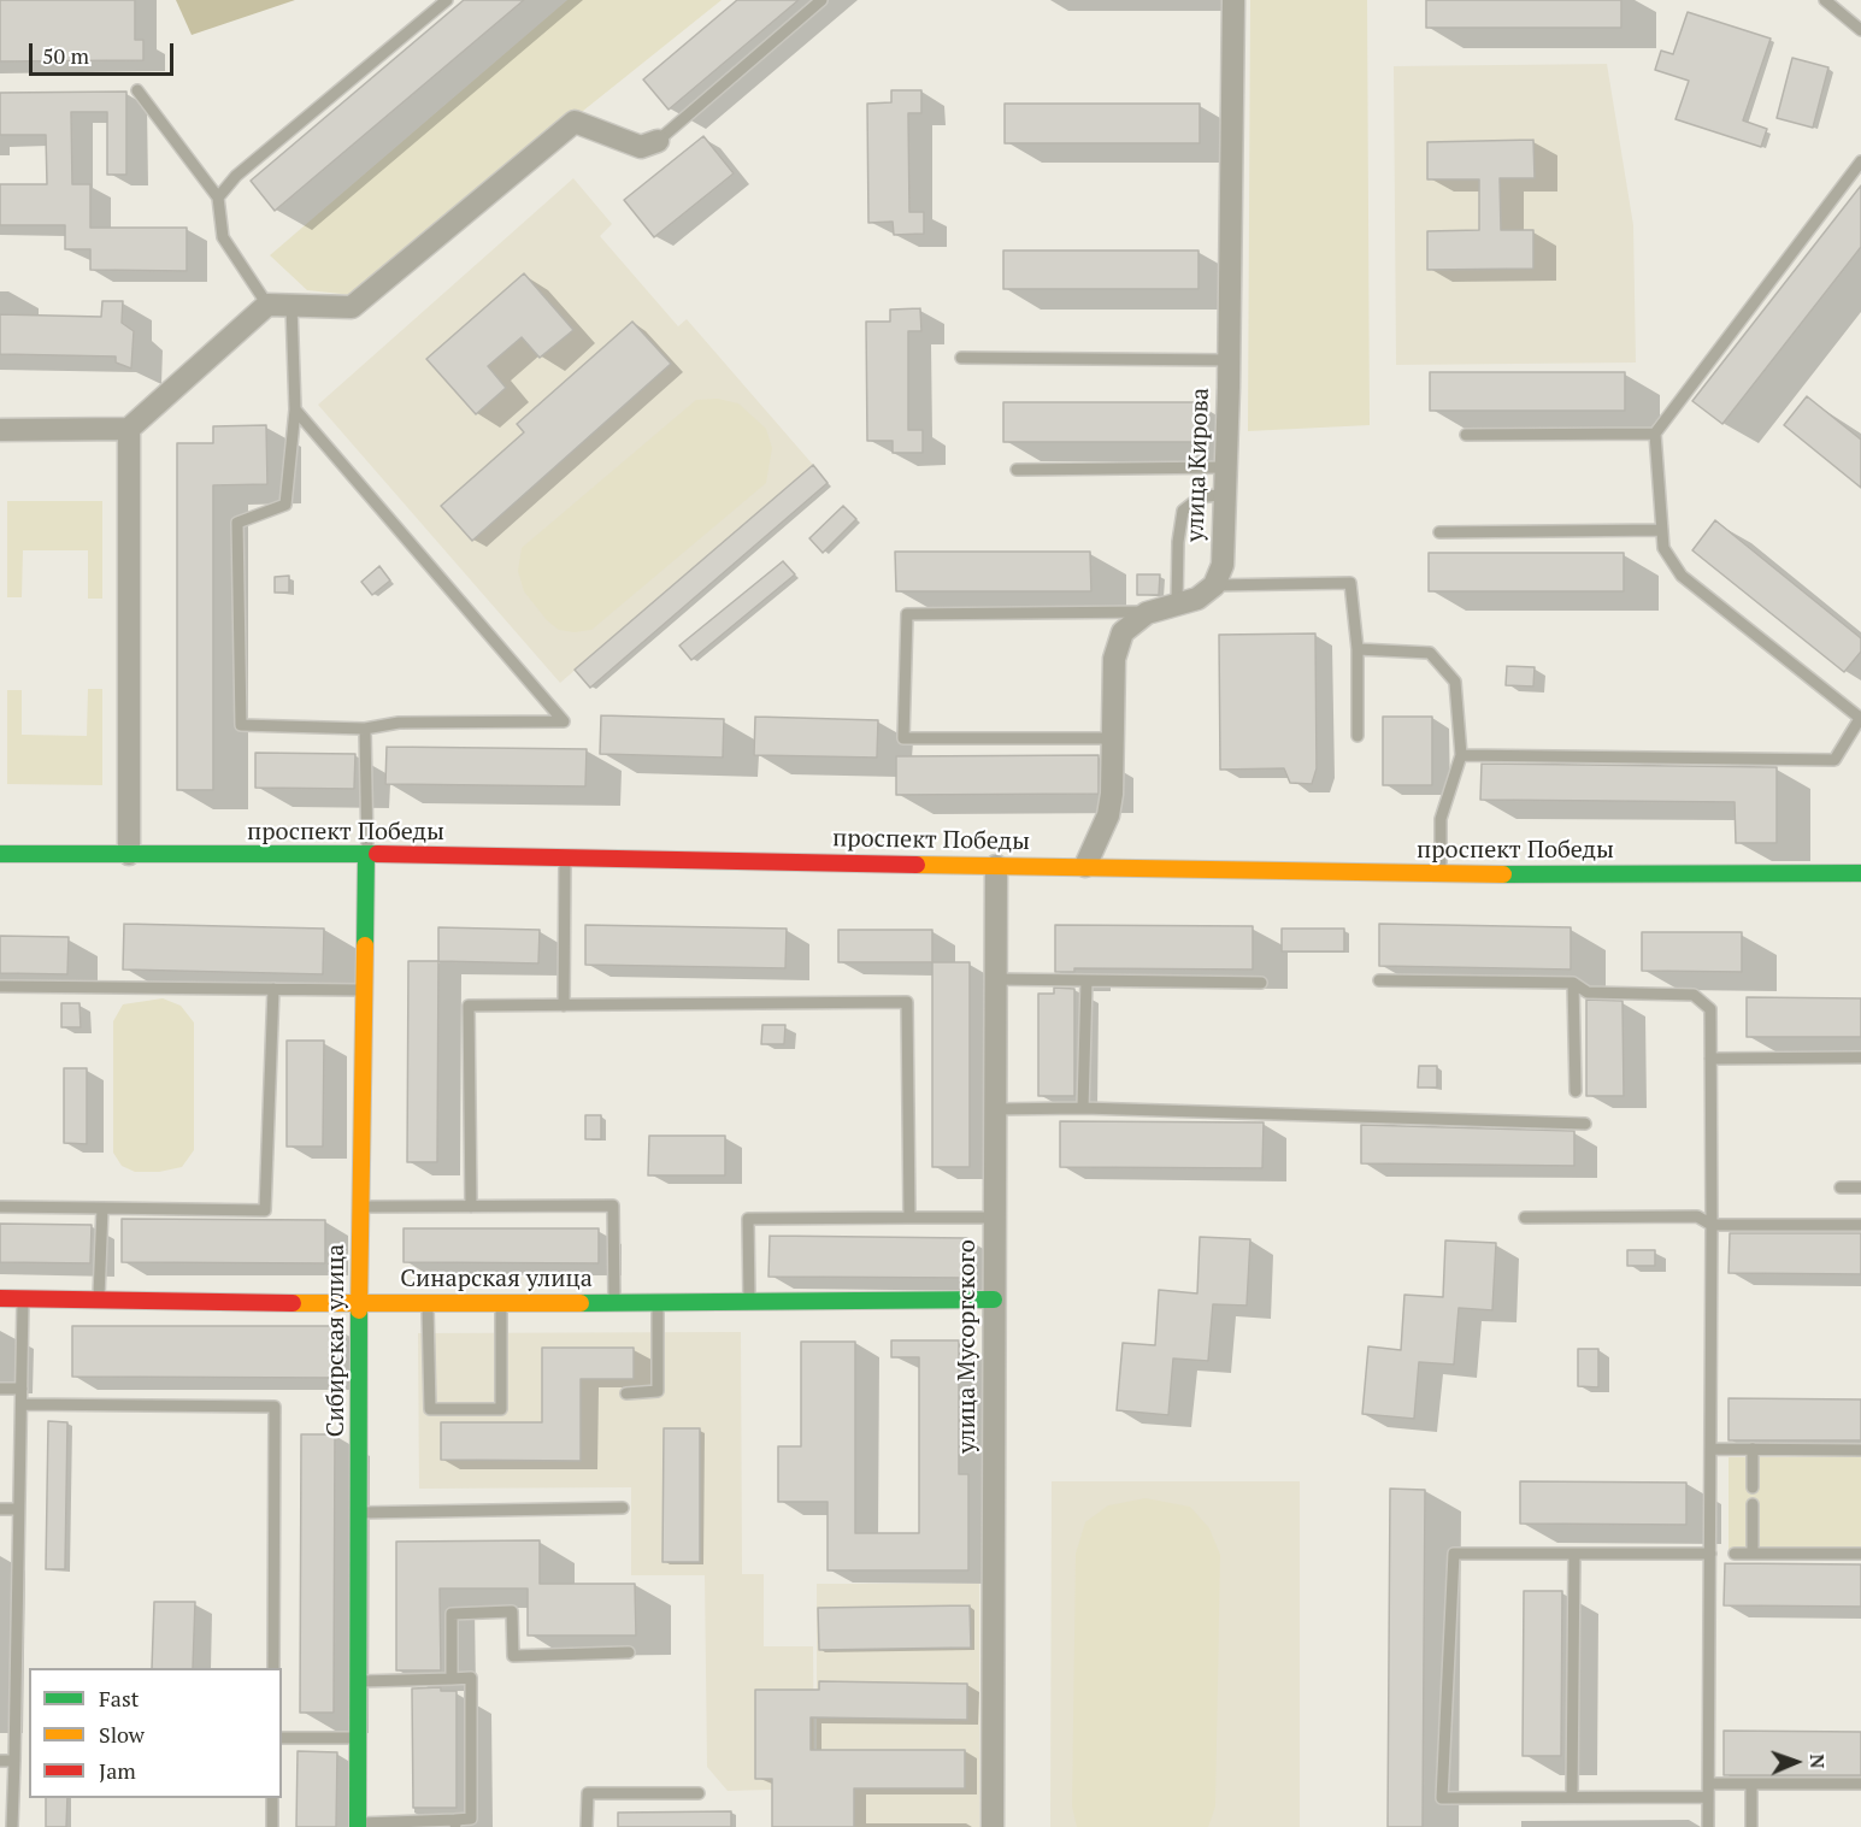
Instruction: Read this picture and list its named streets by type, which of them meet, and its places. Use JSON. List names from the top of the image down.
{
  "streets": {
    "street": [
      "улица Кирова",
      "проспект Победы",
      "Синарская улица",
      "Сибирская улица",
      "улица Мусоргского"
    ]
  },
  "crossings": [
    ["проспект Победы", "Сибирская улица"],
    ["проспект Победы", "улица Мусоргского"],
    ["Синарская улица", "Сибирская улица"],
    ["Синарская улица", "улица Мусоргского"]
  ],
  "legend": ["Fast", "Slow", "Jam"],
  "scale_bar": "50 m",
  "north": "right"
}
